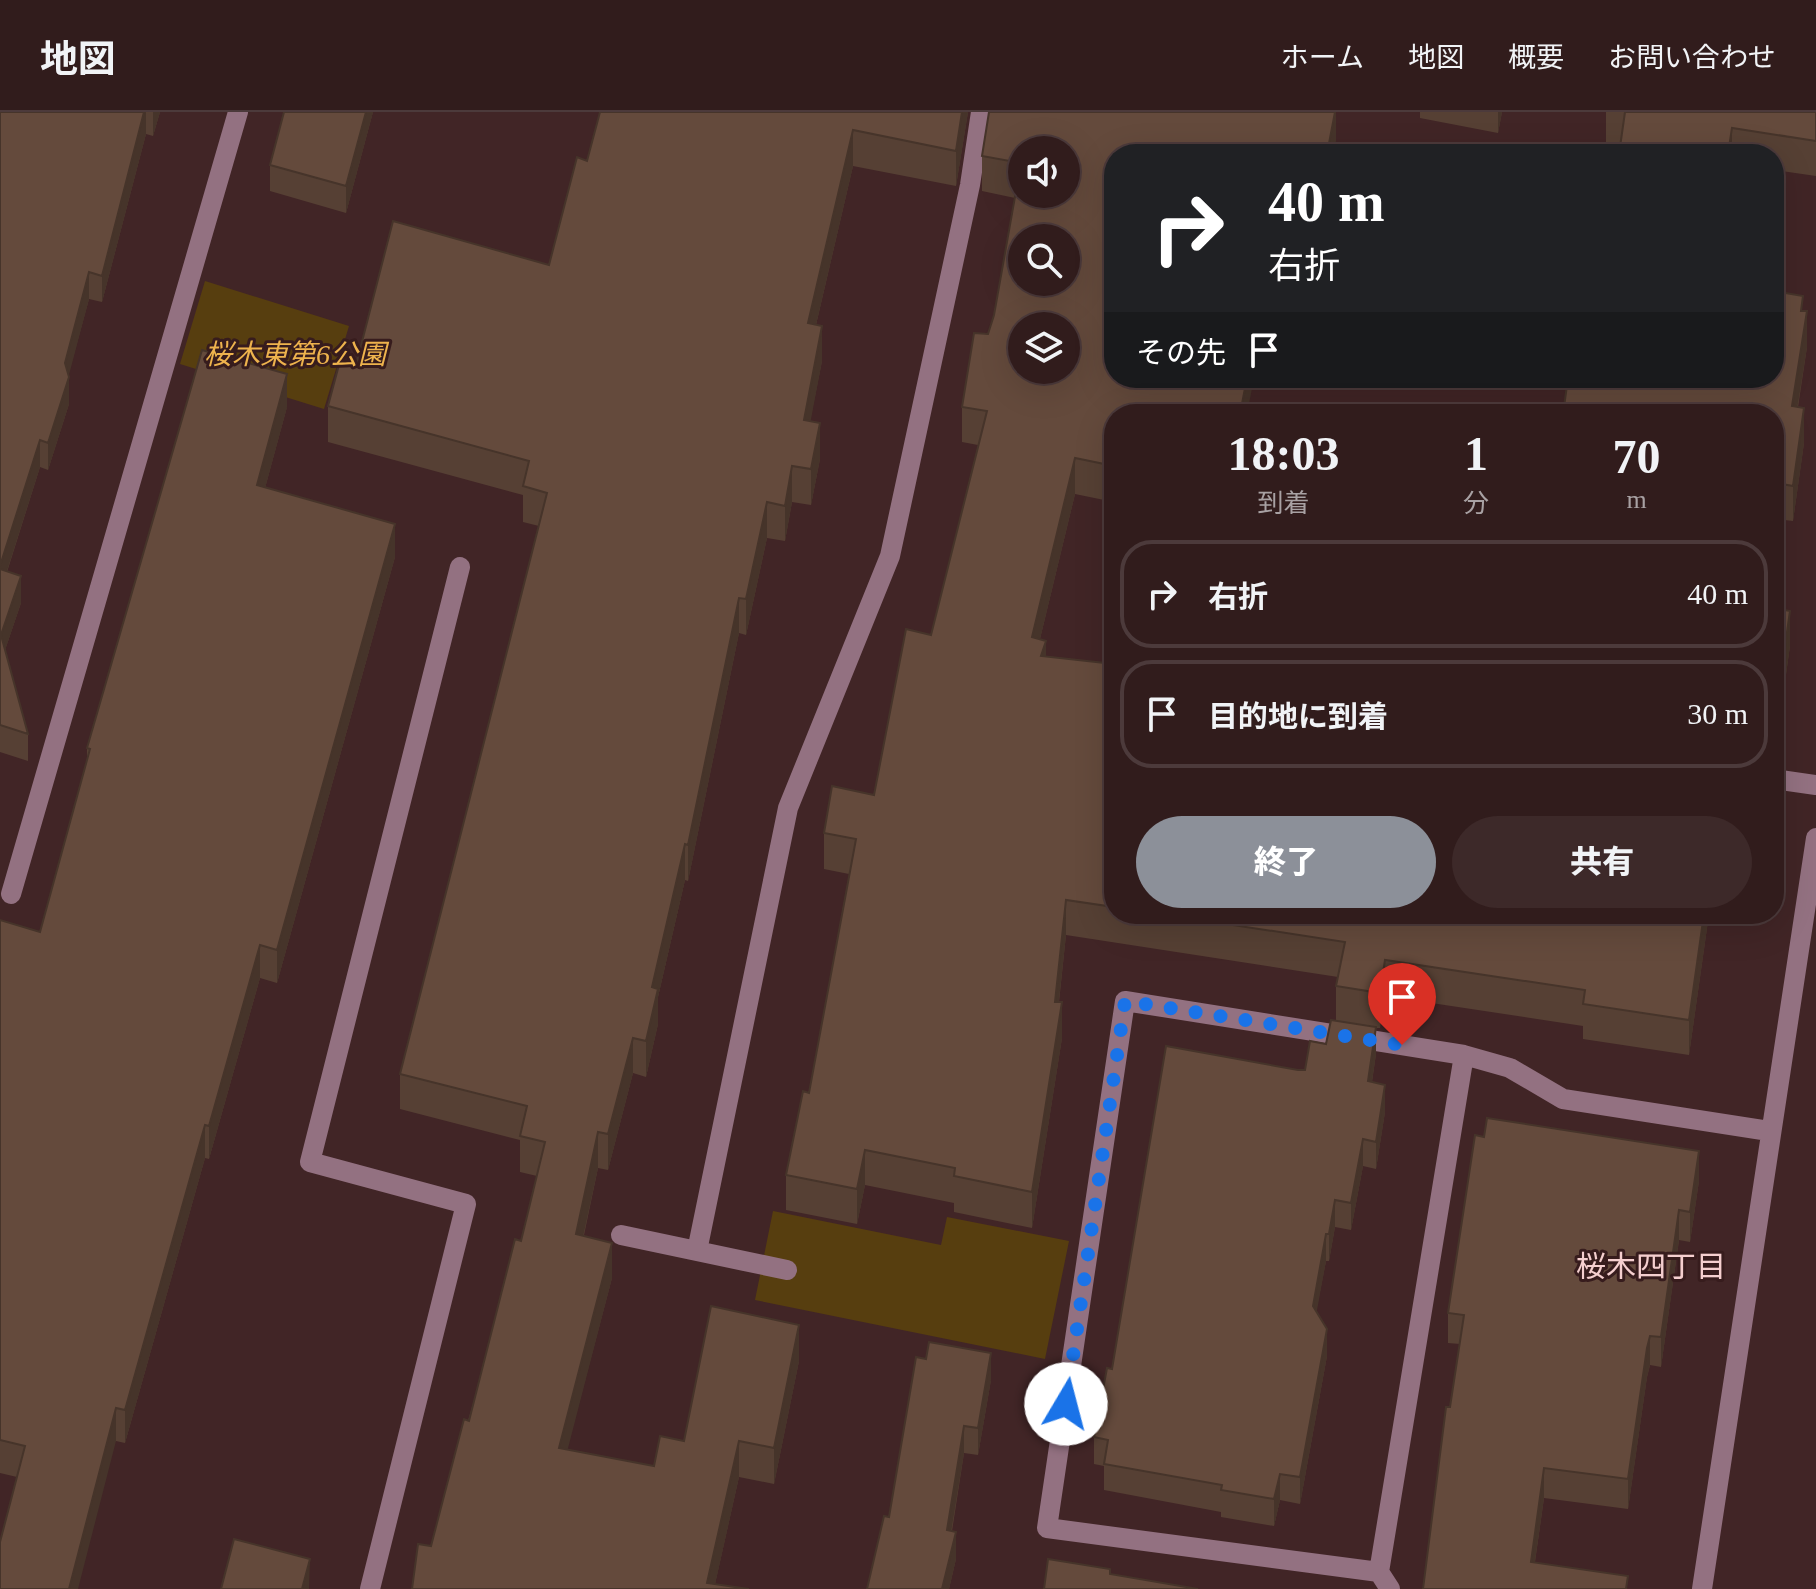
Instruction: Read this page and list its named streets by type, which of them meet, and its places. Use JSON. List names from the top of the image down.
{
  "districts": ["桜木四丁目"],
  "parks": ["桜木東第6公園"],
  "page": {
    "header": "地図",
    "nav": [
      "ホーム",
      "地図",
      "概要",
      "お問い合わせ"
    ],
    "turn": ["40 m", "右折"],
    "then": "その先",
    "eta": [
      "18:03",
      "到着",
      "1",
      "分",
      "70",
      "m"
    ],
    "list": [
      {
        "name": "右折",
        "value": "40 m"
      },
      {
        "name": "目的地に到着",
        "value": "30 m"
      }
    ],
    "buttons": ["終了", "共有"]
  }
}
